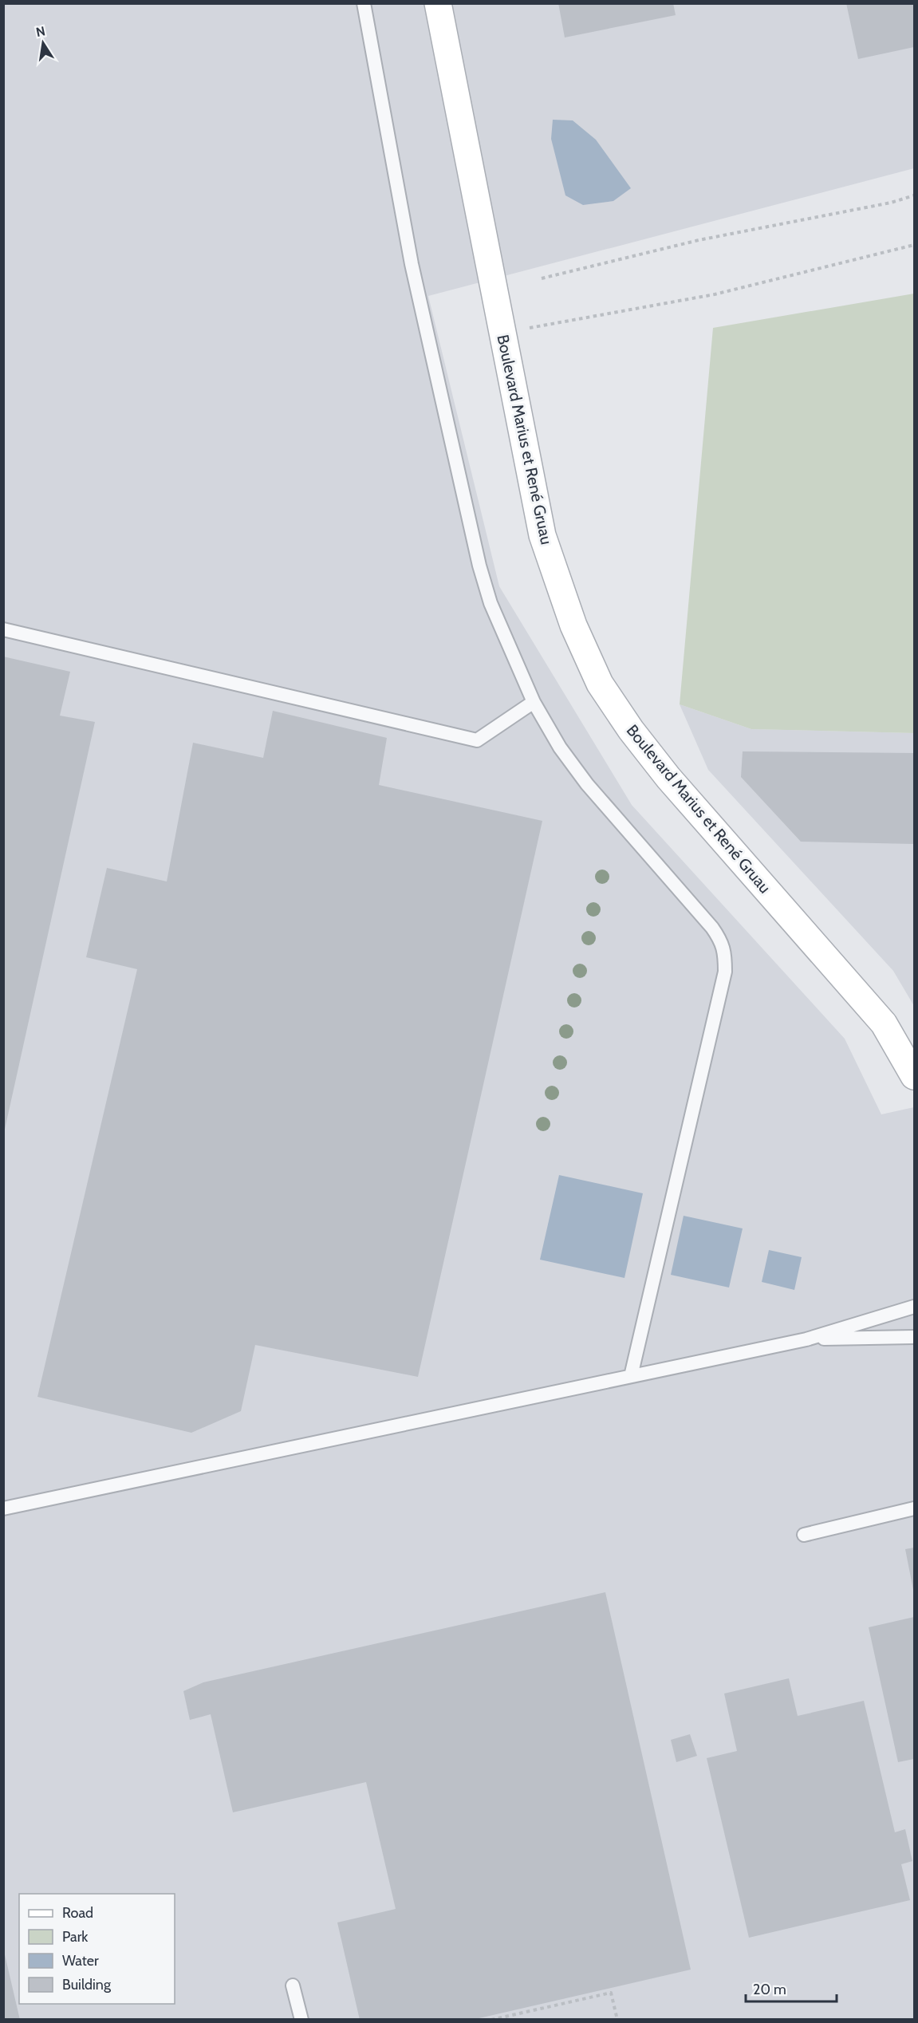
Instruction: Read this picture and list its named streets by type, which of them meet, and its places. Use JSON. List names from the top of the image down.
{
  "streets": {
    "main road": ["Boulevard Marius et René Gruau"]
  },
  "legend": [
    "Road",
    "Park",
    "Water",
    "Building"
  ],
  "scale_bar": "20 m",
  "north": "top"
}
